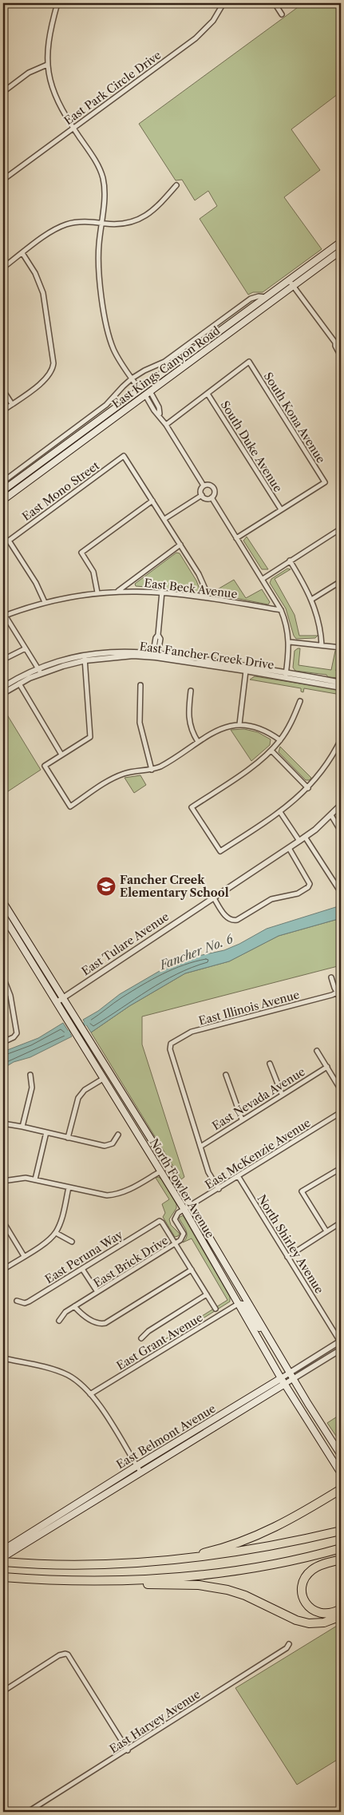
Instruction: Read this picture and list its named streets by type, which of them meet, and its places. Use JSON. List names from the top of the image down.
{
  "streets": {
    "main road": ["East Kings Canyon Road", "North Fowler Avenue", "East Belmont Avenue"],
    "street": [
      "East Park Circle Drive",
      "South Kona Avenue",
      "South Duke Avenue",
      "East Mono Street",
      "East Beck Avenue",
      "East Fancher Creek Drive",
      "East Tulare Avenue",
      "East Illinois Avenue",
      "East Nevada Avenue",
      "East McKenzie Avenue",
      "North Shirley Avenue",
      "East Peruna Way",
      "East Brick Drive",
      "East Grant Avenue",
      "East Harvey Avenue"
    ]
  },
  "crossings": [
    ["South Kona Avenue", "South Duke Avenue"],
    ["East Mono Street", "East Beck Avenue"],
    ["East Tulare Avenue", "North Fowler Avenue"],
    ["East Illinois Avenue", "East Nevada Avenue"],
    ["East McKenzie Avenue", "North Fowler Avenue"],
    ["East McKenzie Avenue", "North Shirley Avenue"],
    ["East McKenzie Avenue", "East Brick Drive"],
    ["North Fowler Avenue", "East Brick Drive"],
    ["North Fowler Avenue", "East Grant Avenue"],
    ["North Fowler Avenue", "East Belmont Avenue"],
    ["North Shirley Avenue", "East Belmont Avenue"],
    ["East Peruna Way", "East Brick Drive"]
  ],
  "water": ["Fancher No. 6"],
  "places": {
    "school or university": ["Fancher Creek Elementary School"]
  }
}
